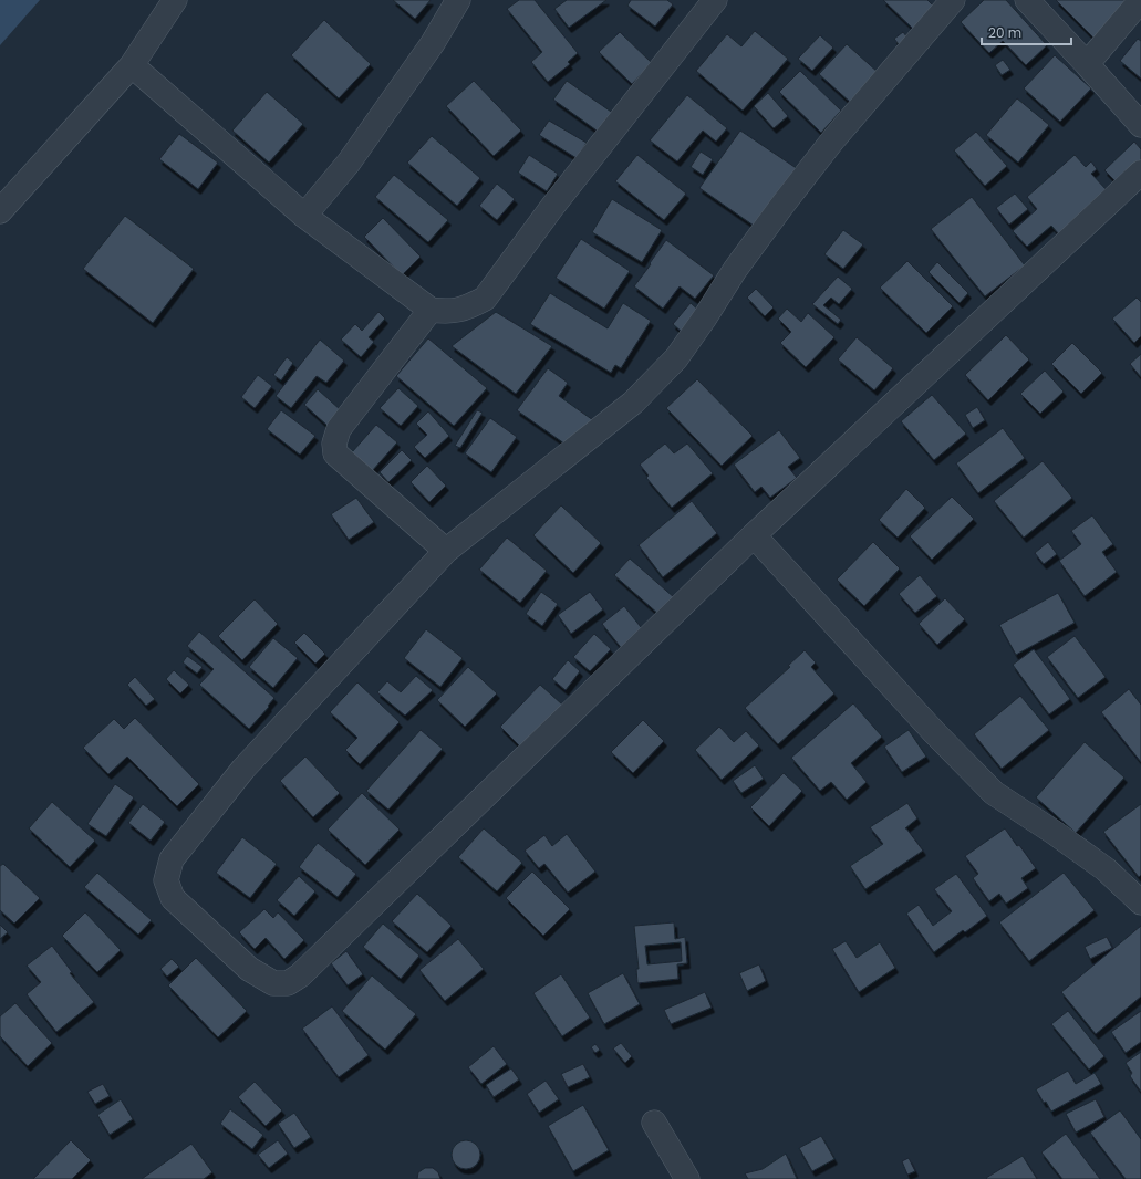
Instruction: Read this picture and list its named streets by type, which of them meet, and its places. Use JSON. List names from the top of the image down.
{
  "scale_bar": "20 m"
}
